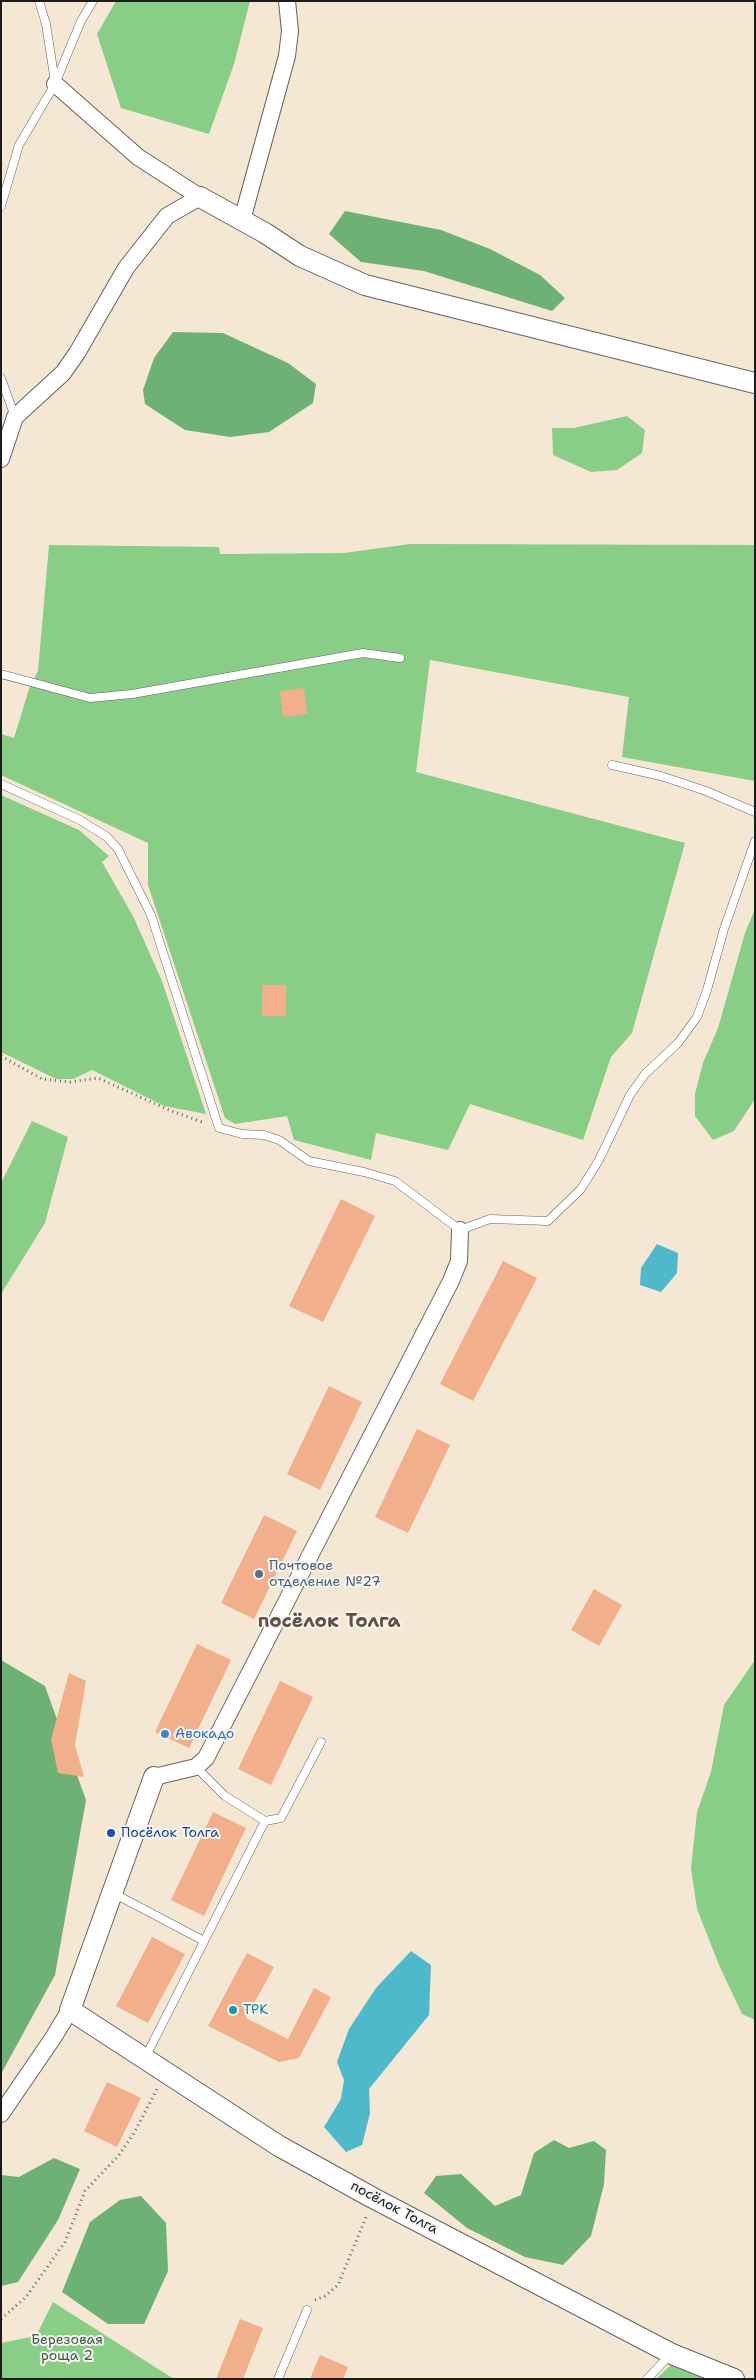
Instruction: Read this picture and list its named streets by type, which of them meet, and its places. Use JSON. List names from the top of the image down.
{
  "streets": {
    "street": ["посёлок Толга"]
  },
  "districts": ["посёлок Толга"],
  "parks": ["Березовая роща 2"],
  "places": [
    "Почтовое отделение №27",
    "Авокадо",
    "Посёлок Толга",
    "ТРК"
  ]
}
